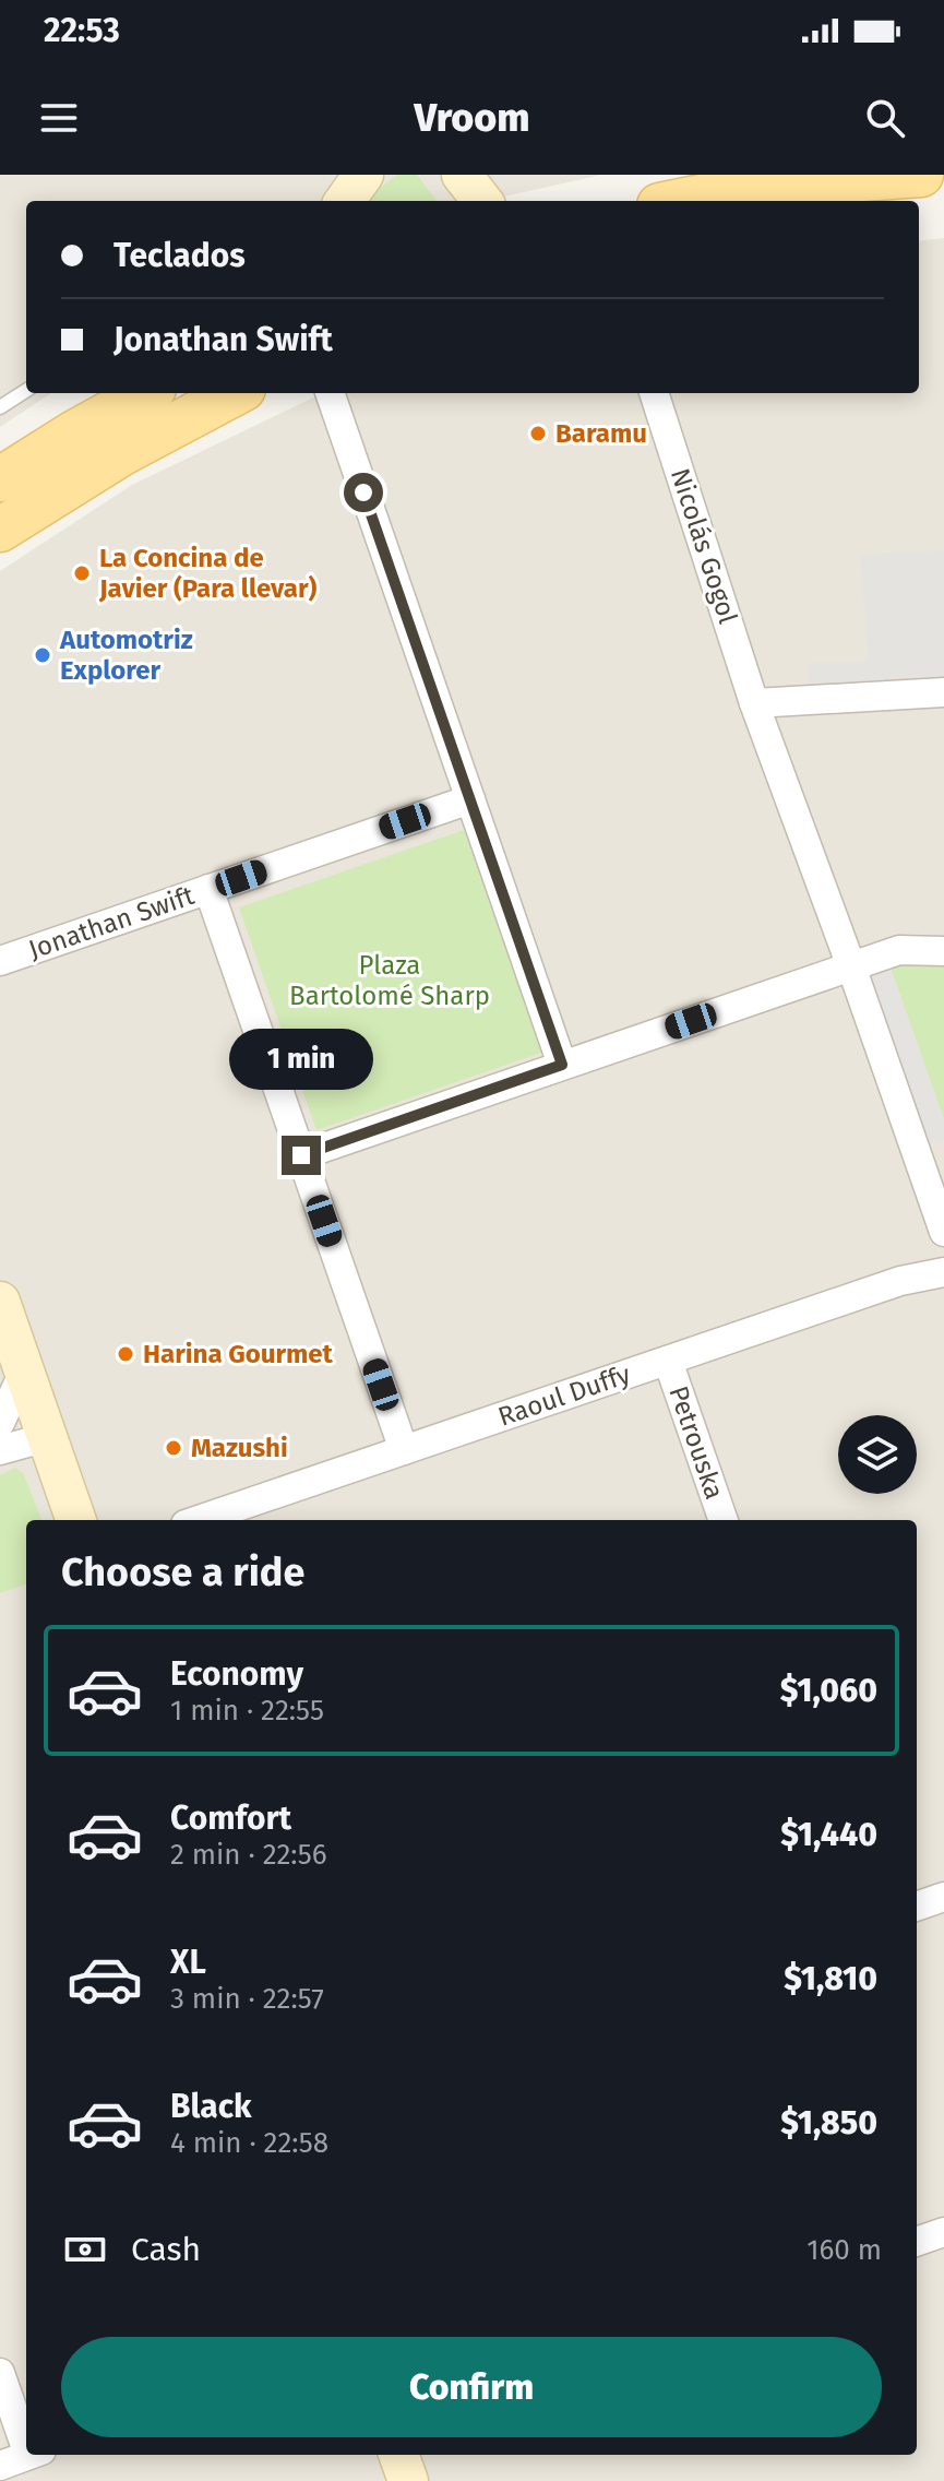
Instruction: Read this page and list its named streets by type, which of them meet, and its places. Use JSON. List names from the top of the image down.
{
  "streets": {
    "street": [
      "Nicolás Gogol",
      "Jonathan Swift",
      "Raoul Duffy",
      "Petrouska"
    ]
  },
  "crossings": [
    ["Raoul Duffy", "Petrouska"]
  ],
  "parks": ["Plaza Bartolomé Sharp"],
  "places": [
    "Baramu",
    "La Concina de Javier (Para llevar)",
    "Automotriz Explorer",
    "Harina Gourmet",
    "Mazushi"
  ],
  "page": {
    "status": "22:53",
    "header": "Vroom",
    "banner": ["Teclados", "Jonathan Swift"],
    "bubble": "1 min",
    "heading": "Choose a ride",
    "list": [
      {
        "name": "Economy",
        "note": "1 min · 22:55",
        "value": "$1,060"
      },
      {
        "name": "Comfort",
        "note": "2 min · 22:56",
        "value": "$1,440"
      },
      {
        "name": "XL",
        "note": "3 min · 22:57",
        "value": "$1,810"
      },
      {
        "name": "Black",
        "note": "4 min · 22:58",
        "value": "$1,850"
      }
    ],
    "pay": ["Cash", "160 m"],
    "buttons": "Confirm"
  }
}
